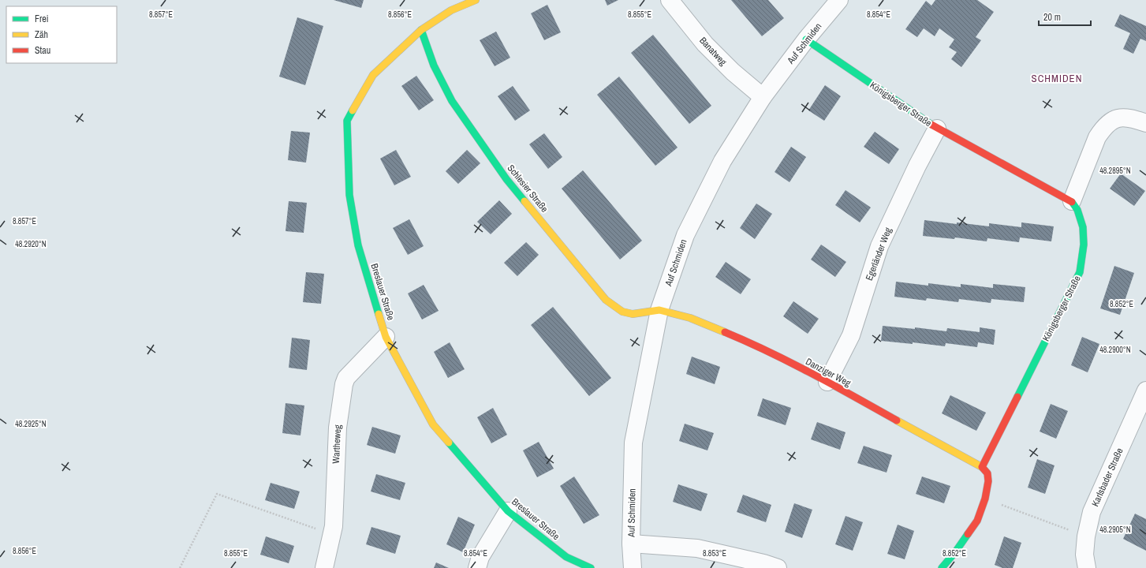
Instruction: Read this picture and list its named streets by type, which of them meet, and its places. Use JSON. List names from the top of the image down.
{
  "streets": {
    "street": [
      "Auf Schmiden",
      "Banatweg",
      "Königsberger Straße",
      "Schlesier Straße",
      "Egerländer Weg",
      "Breslauer Straße",
      "Danziger Weg",
      "Wartheweg",
      "Karlsbader Straße"
    ]
  },
  "crossings": [
    ["Auf Schmiden", "Banatweg"],
    ["Auf Schmiden", "Königsberger Straße"],
    ["Auf Schmiden", "Schlesier Straße"],
    ["Auf Schmiden", "Danziger Weg"],
    ["Königsberger Straße", "Egerländer Weg"],
    ["Königsberger Straße", "Danziger Weg"],
    ["Schlesier Straße", "Breslauer Straße"],
    ["Schlesier Straße", "Danziger Weg"],
    ["Egerländer Weg", "Danziger Weg"],
    ["Breslauer Straße", "Wartheweg"]
  ],
  "districts": ["SCHMIDEN"],
  "legend": ["Frei", "Zäh", "Stau"],
  "scale_bar": "20 m",
  "coordinates": [
    "8.857°E",
    "8.855°E",
    "8.854°E",
    "8.856°E",
    "48.2895°N",
    "48.2920°N",
    "8.852°E",
    "48.2900°N",
    "48.2925°N",
    "48.2905°N",
    "8.853°E"
  ]
}
